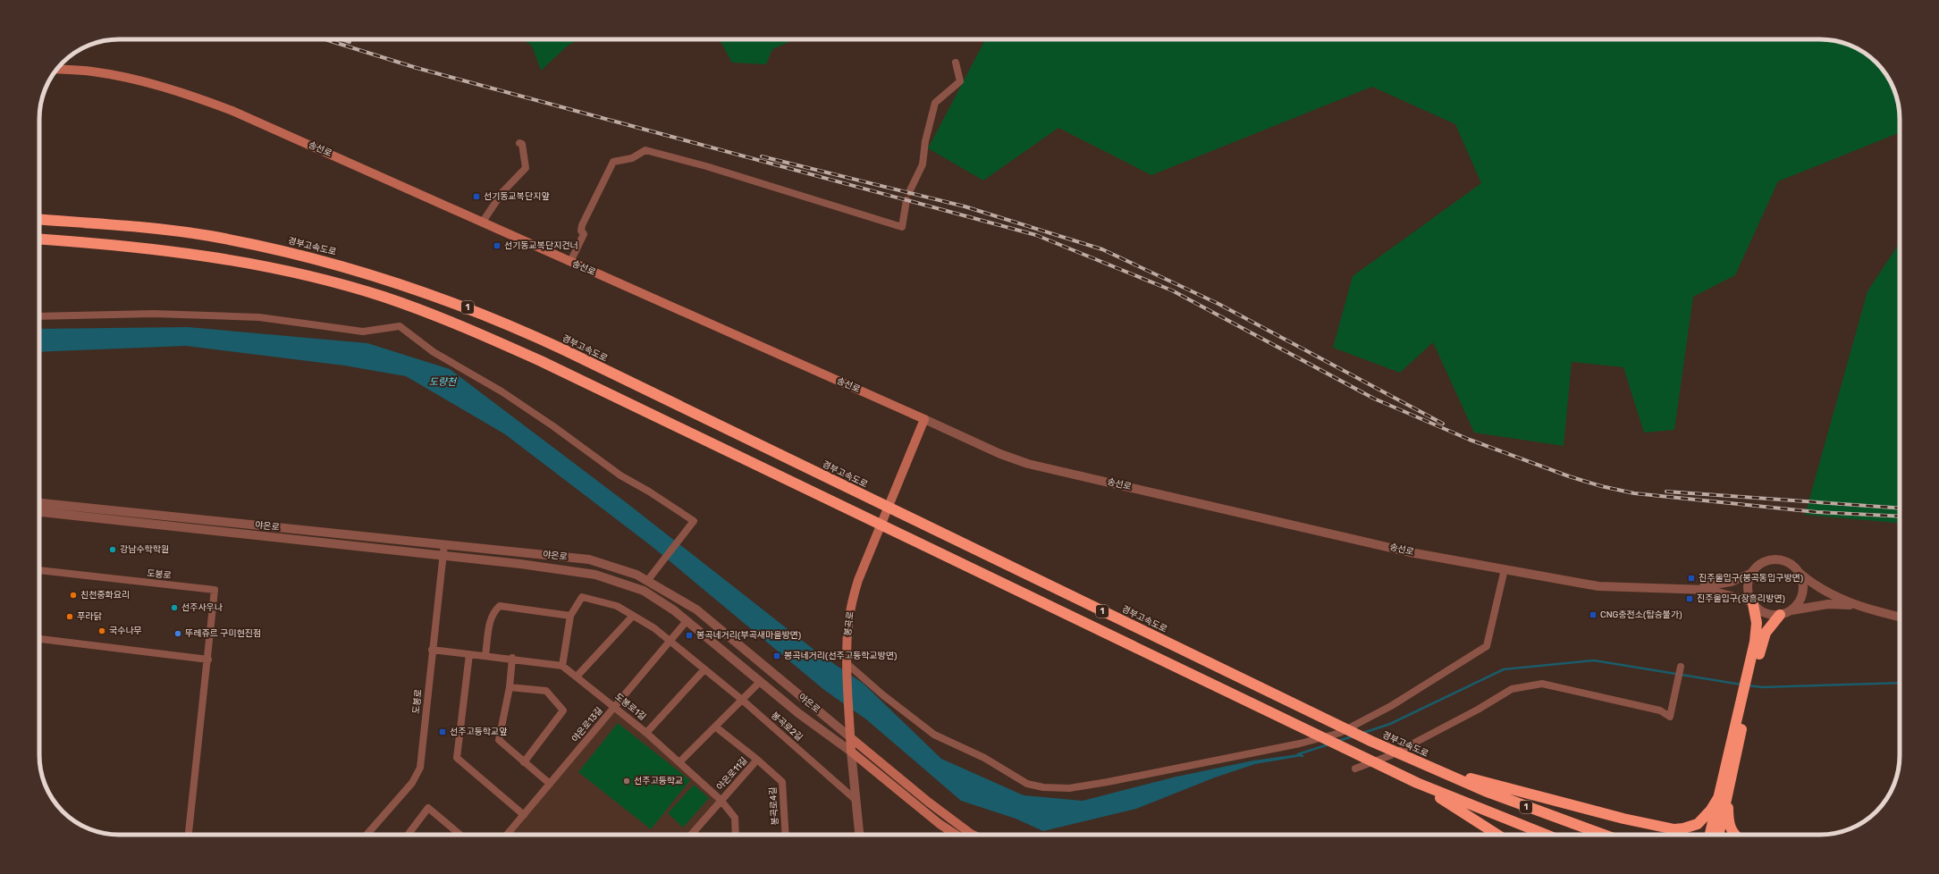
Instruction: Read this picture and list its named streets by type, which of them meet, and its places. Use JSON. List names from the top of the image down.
{
  "streets": {
    "highway": ["경부고속도로", "1"],
    "main road": ["송선로", "야은로", "봉곡로"],
    "street": [
      "도봉로",
      "도봉로1길",
      "야은로13길",
      "봉곡로2길",
      "야은로11길",
      "봉곡로4길"
    ]
  },
  "crossings": [
    ["송선로", "봉곡로"],
    ["야은로", "도봉로"],
    ["야은로", "봉곡로"],
    ["야은로", "야은로13길"],
    ["도봉로", "도봉로1길"],
    ["봉곡로", "봉곡로2길"],
    ["도봉로1길", "야은로13길"],
    ["도봉로1길", "봉곡로2길"],
    ["도봉로1길", "야은로11길"],
    ["야은로13길", "봉곡로2길"],
    ["야은로11길", "봉곡로4길"]
  ],
  "water": ["도량천"],
  "places": {
    "transit": [
      "선기동교복단지앞",
      "선기동교복단지건너",
      "진주울입구(봉곡동입구방면)",
      "진주울입구(장흥리방면)",
      "CNG충전소(탑승불가)",
      "봉곡네거리(부곡새마을방면)",
      "봉곡네거리(선주고등학교방면)",
      "선주고등학교앞"
    ],
    "other": [
      "강남수학학원",
      "친천중화요리",
      "선주사우나",
      "푸라닭",
      "국수나무",
      "뚜레쥬르 구미현진점",
      "선주고등학교"
    ]
  }
}
